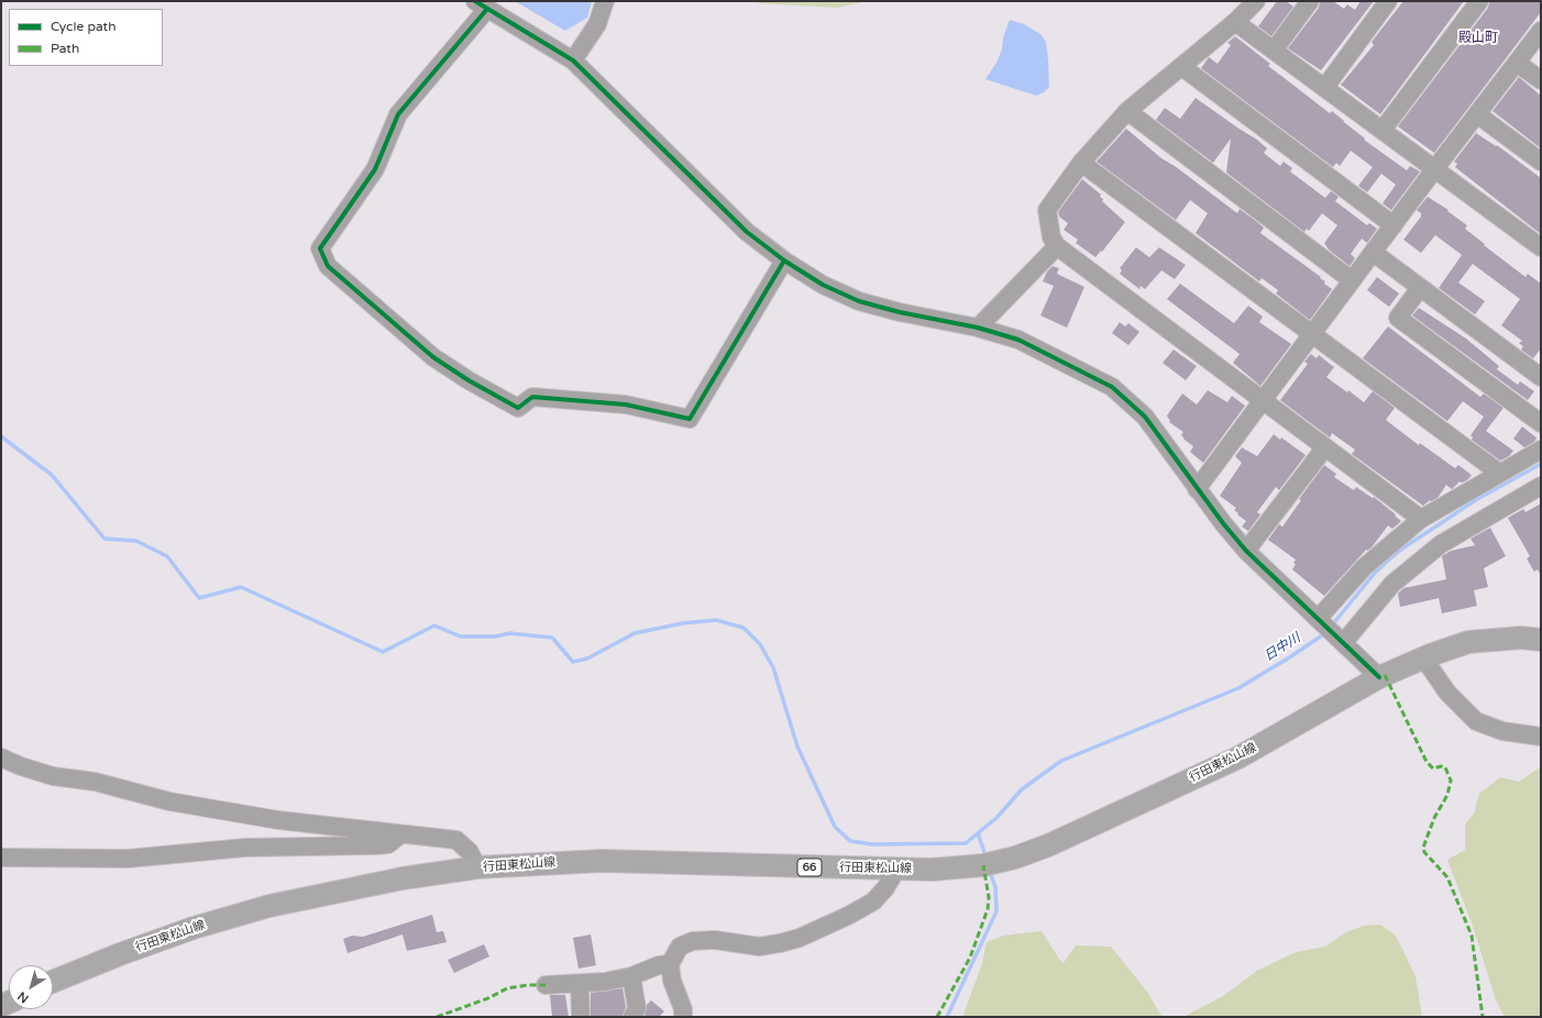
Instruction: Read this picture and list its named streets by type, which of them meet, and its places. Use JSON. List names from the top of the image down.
{
  "streets": {
    "main road": ["行田東松山線", "66"]
  },
  "districts": ["殿山町"],
  "water": ["日中川"],
  "legend": ["Cycle path", "Path"],
  "north": "bottom left"
}
